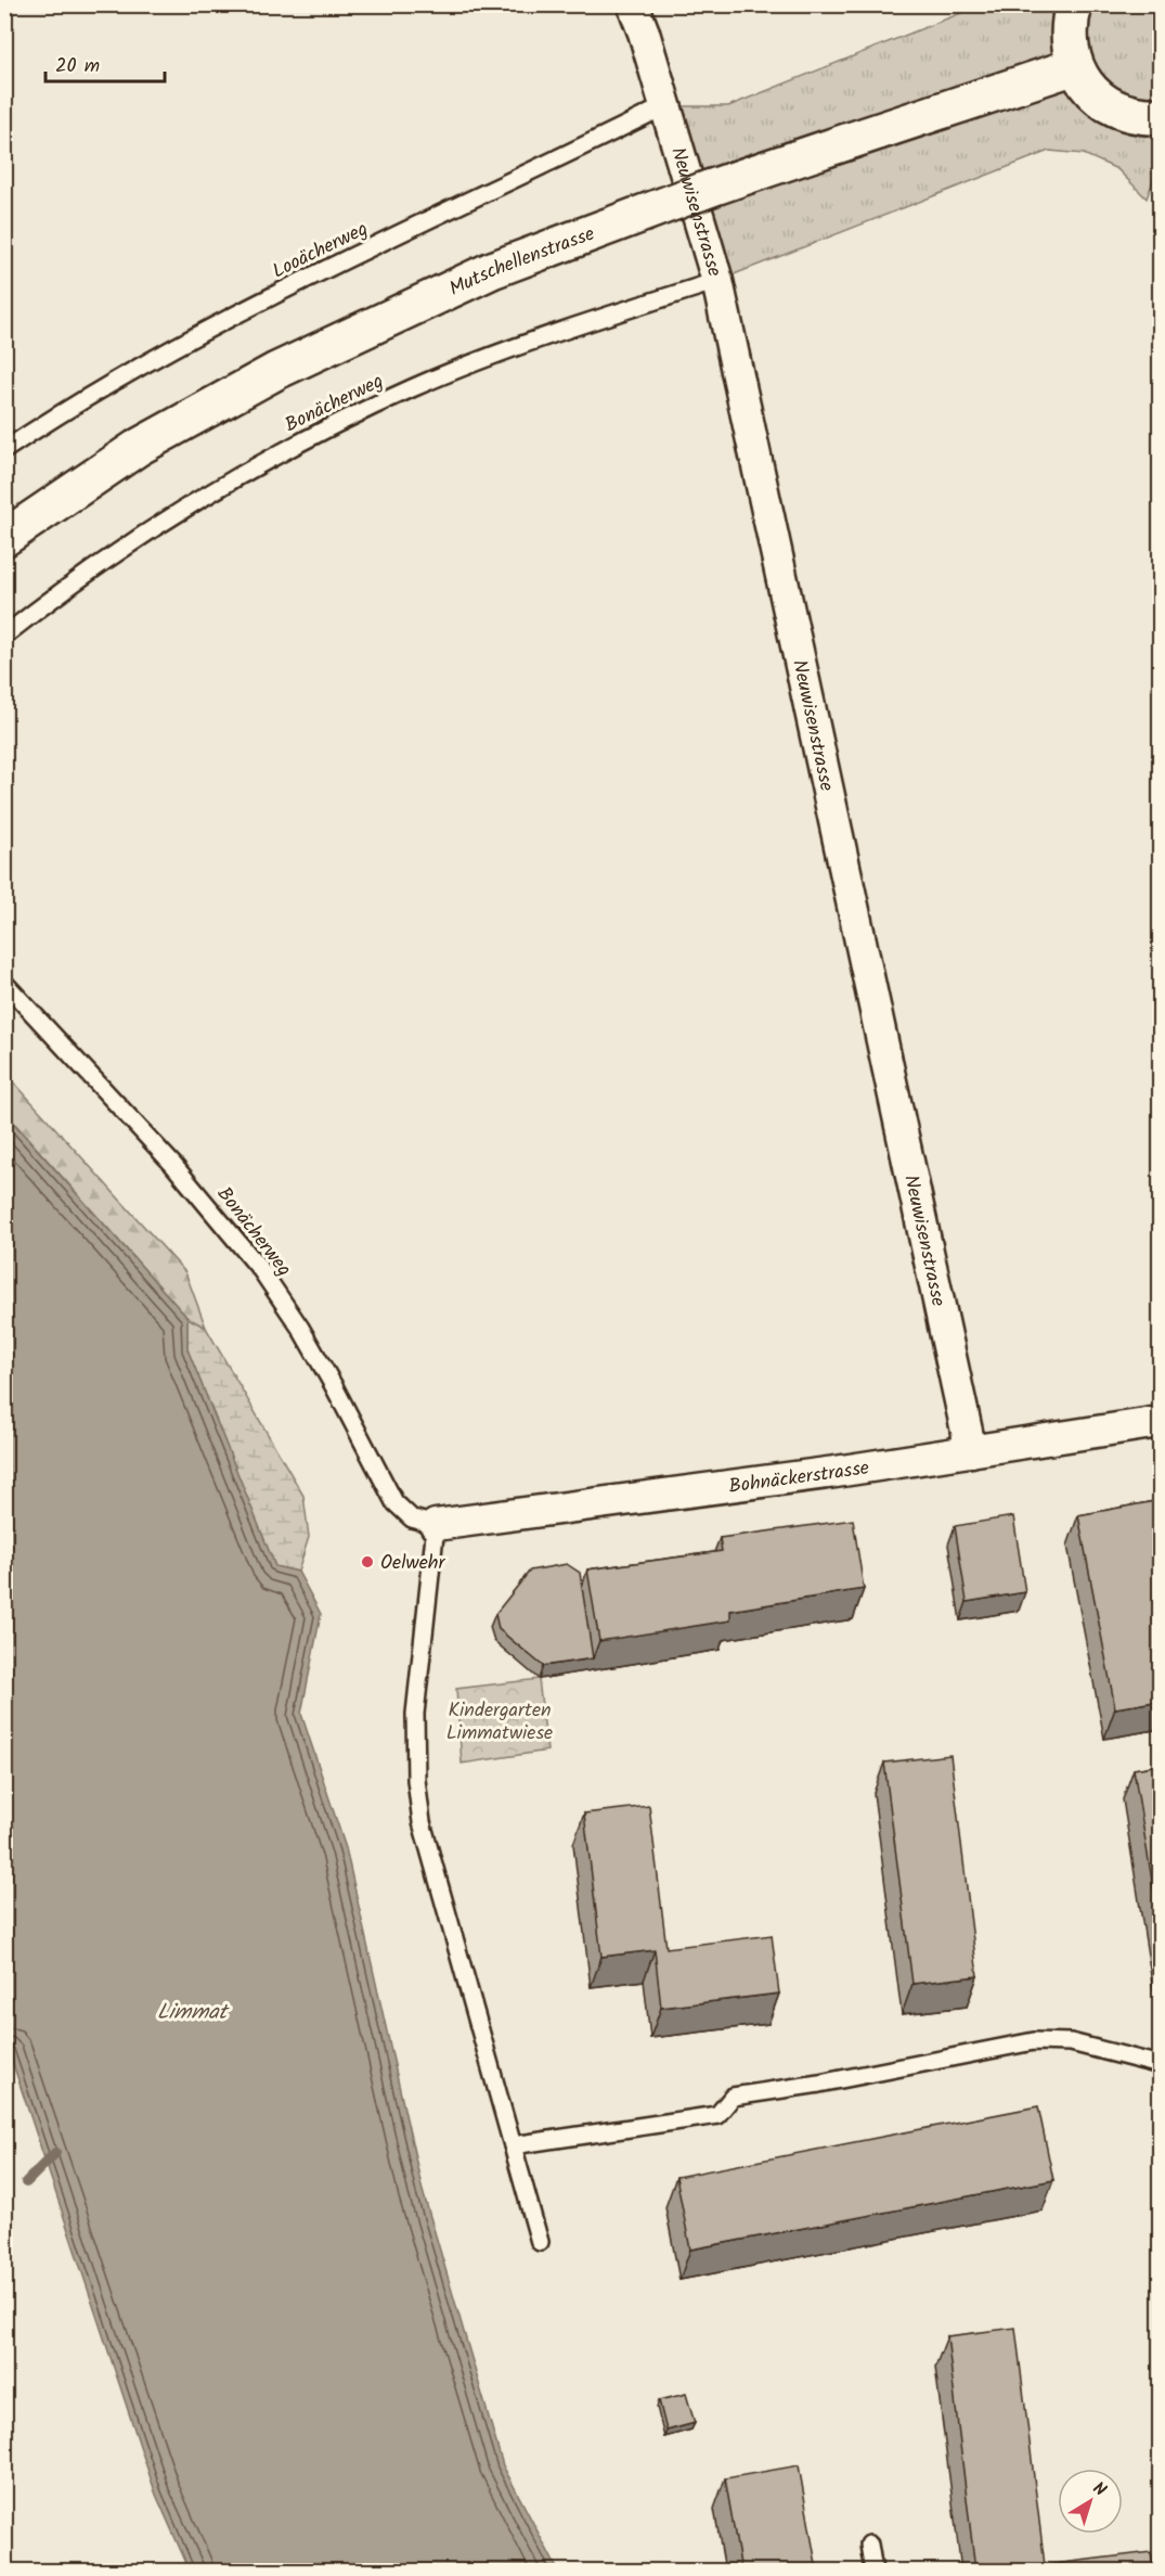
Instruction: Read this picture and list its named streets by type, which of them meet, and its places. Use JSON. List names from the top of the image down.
{
  "streets": {
    "main road": ["Mutschellenstrasse"],
    "street": ["Neuwisenstrasse", "Bohnäckerstrasse"],
    "lane": ["Looächerweg", "Bonächerweg"]
  },
  "crossings": [
    ["Neuwisenstrasse", "Looächerweg"],
    ["Neuwisenstrasse", "Bonächerweg"],
    ["Neuwisenstrasse", "Bohnäckerstrasse"],
    ["Bonächerweg", "Bohnäckerstrasse"]
  ],
  "water": ["Limmat"],
  "parks": ["Kindergarten Limmatwiese"],
  "places": ["Oelwehr"],
  "scale_bar": "20 m",
  "north": "top right"
}
